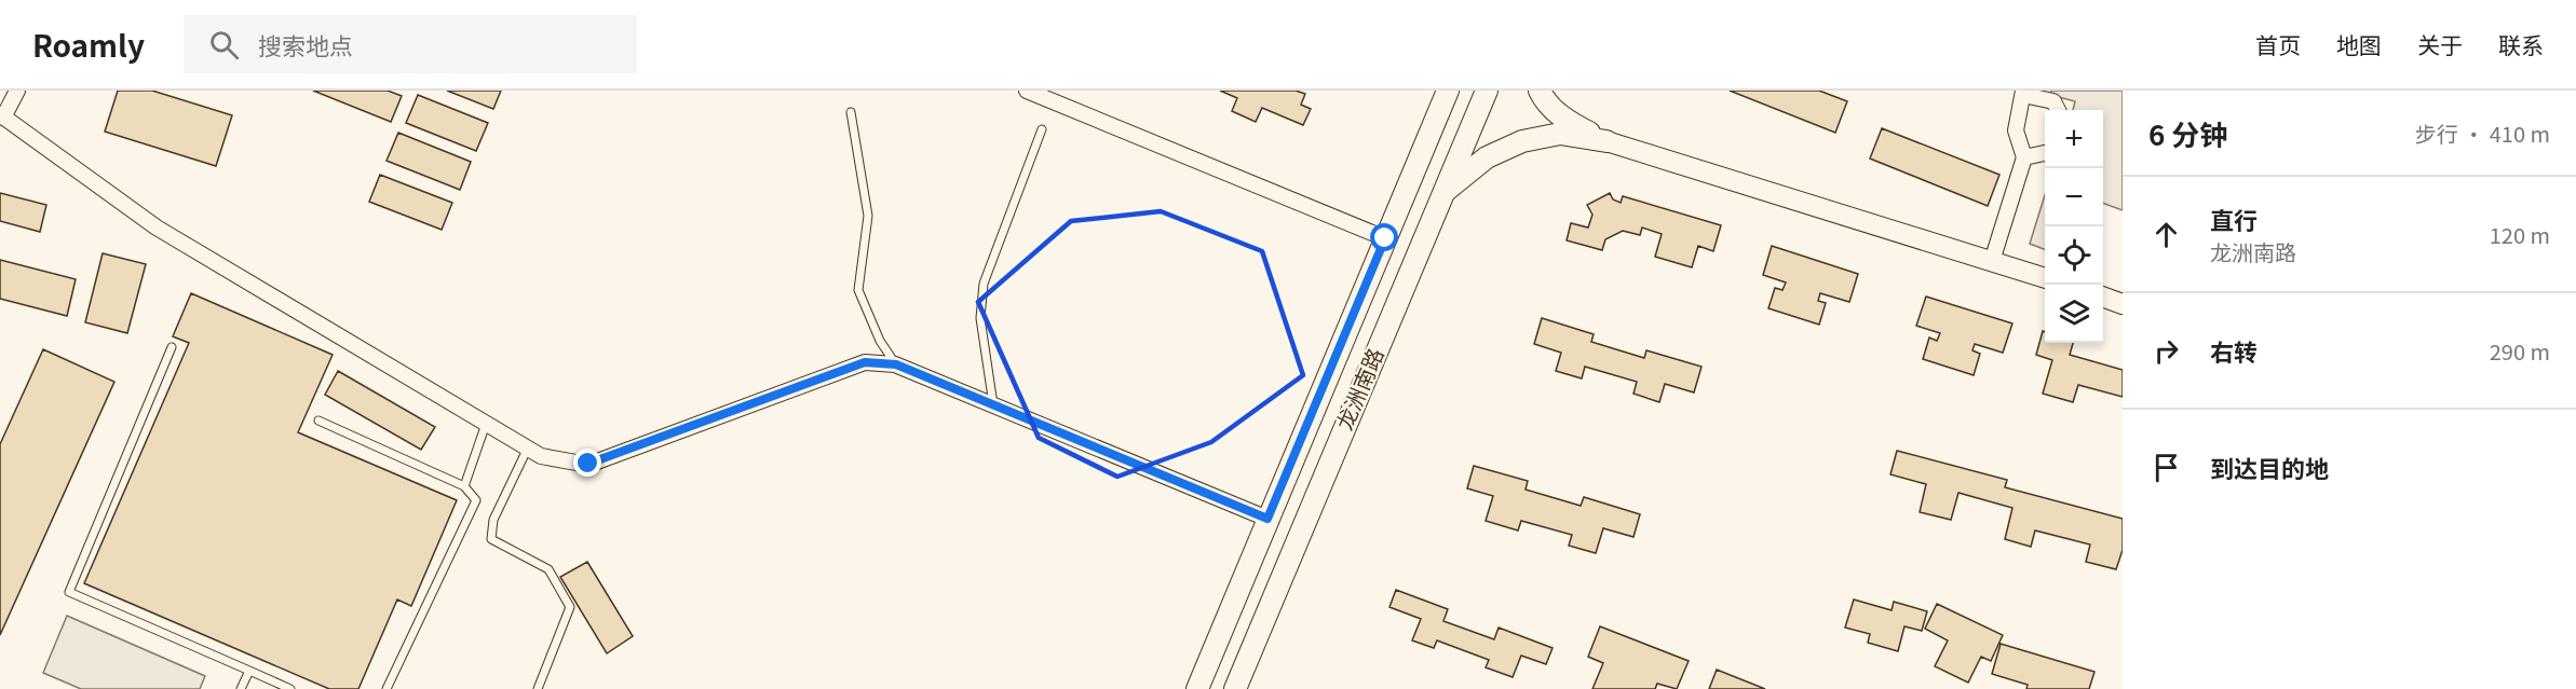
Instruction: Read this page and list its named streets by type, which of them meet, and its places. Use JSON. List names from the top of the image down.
{
  "streets": {
    "main road": ["龙洲南路"]
  },
  "page": {
    "header": "Roamly",
    "search": "搜索地点",
    "nav": [
      "首页",
      "地图",
      "关于",
      "联系"
    ],
    "heading": ["6 分钟", "步行 · 410 m"],
    "map_buttons": ["+", "−"],
    "list": [
      ["直行", "龙洲南路", "120 m"],
      ["右转", "290 m"],
      "到达目的地"
    ]
  }
}
